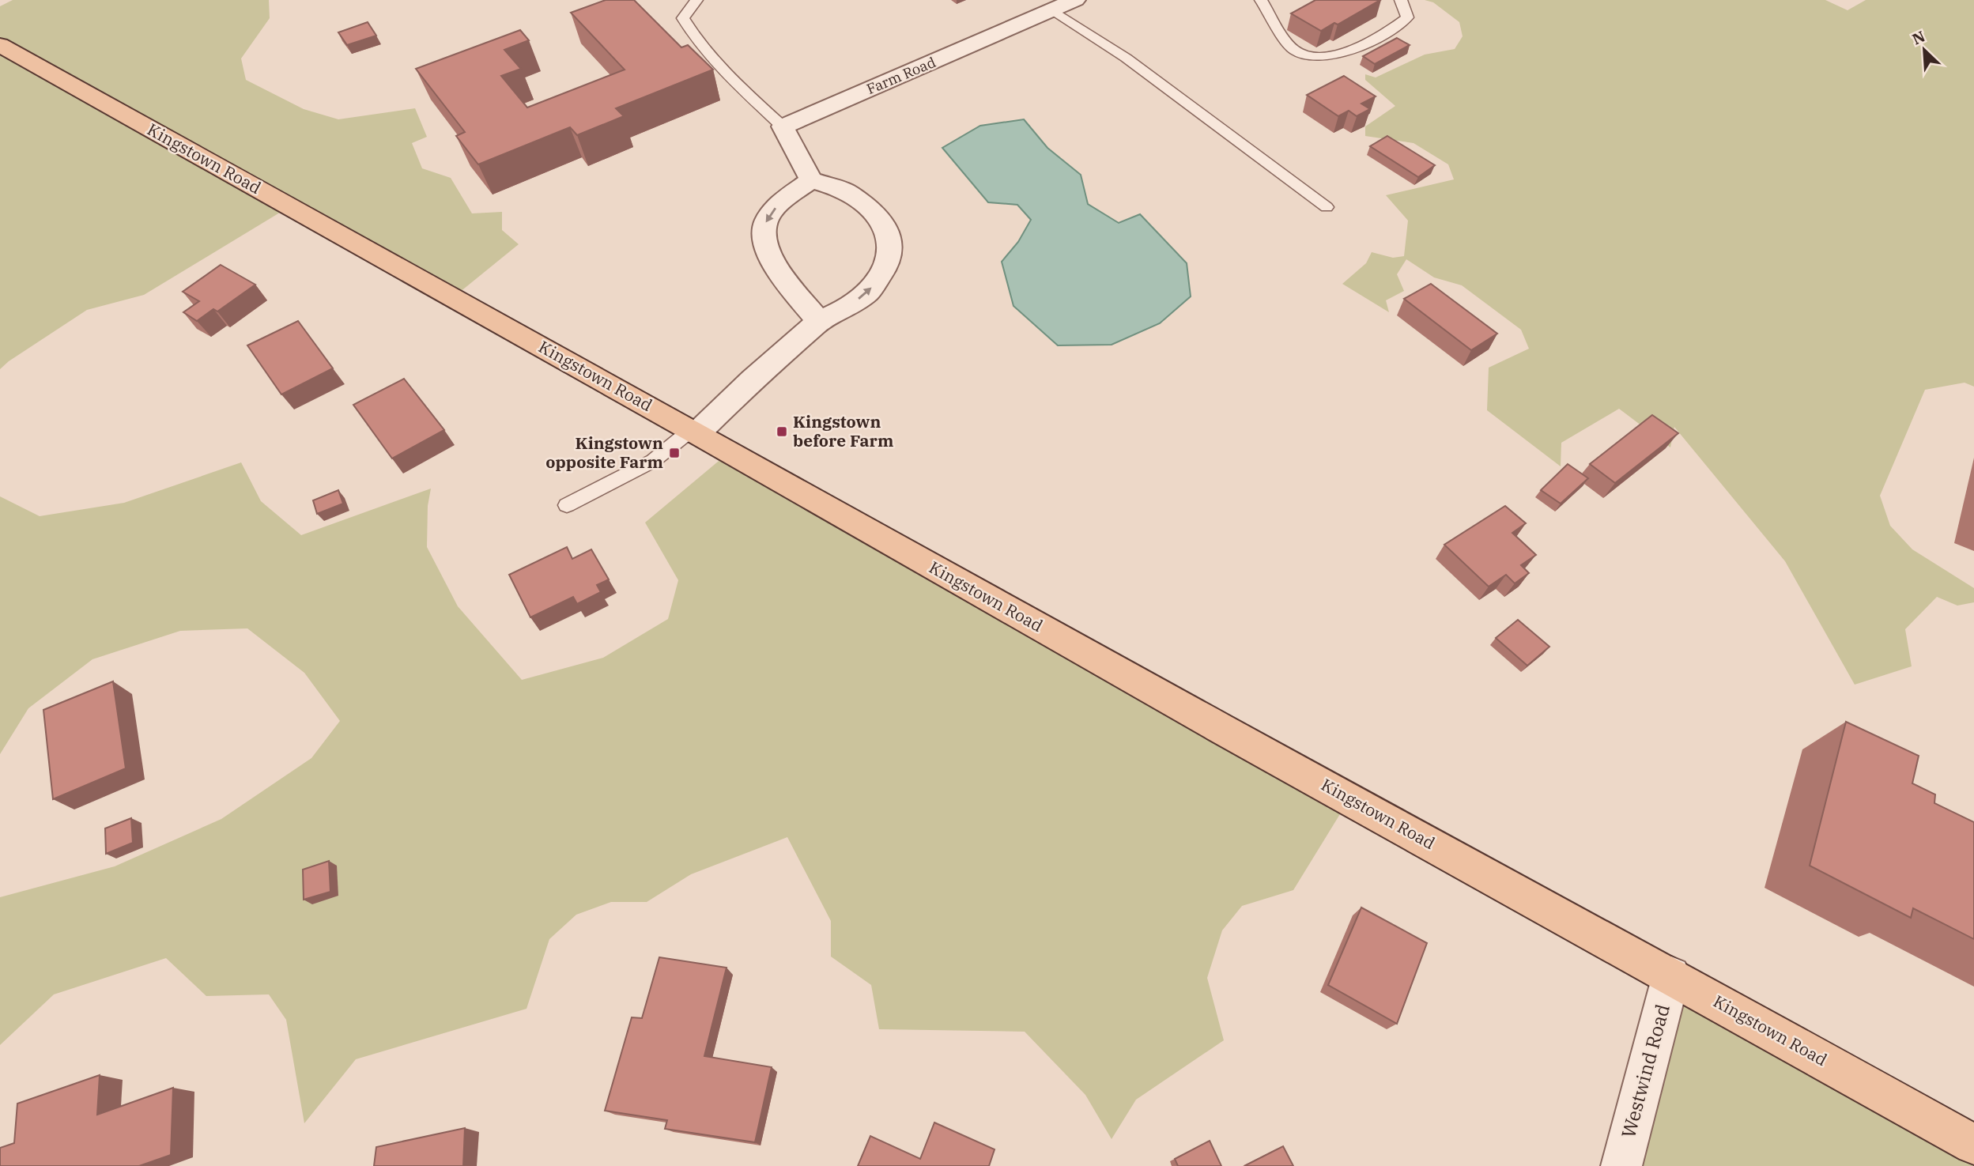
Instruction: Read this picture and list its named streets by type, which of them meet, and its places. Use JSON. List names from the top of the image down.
{
  "streets": {
    "main road": ["Kingstown Road"],
    "street": ["Farm Road", "Westwind Road"]
  },
  "crossings": [
    ["Kingstown Road", "Westwind Road"]
  ],
  "places": {
    "transit": ["Kingstown before Farm", "Kingstown opposite Farm"]
  },
  "north": "top left"
}
